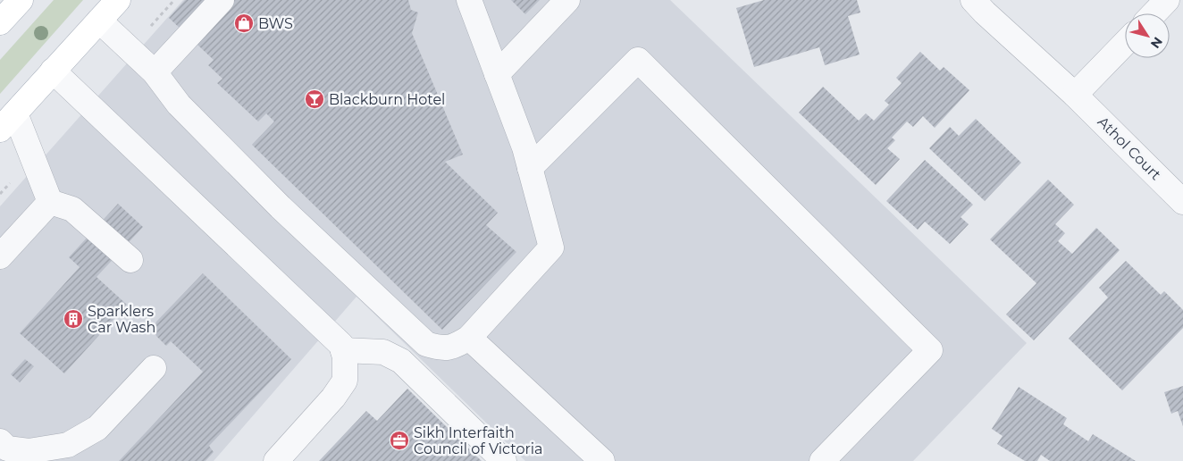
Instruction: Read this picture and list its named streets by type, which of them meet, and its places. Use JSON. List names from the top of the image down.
{
  "streets": {
    "street": ["Athol Court"]
  },
  "places": {
    "shop": ["BWS"],
    "bar": ["Blackburn Hotel"],
    "building": ["Sparklers Car Wash"],
    "office": ["Sikh Interfaith Council of Victoria"]
  },
  "north": "bottom right"
}
